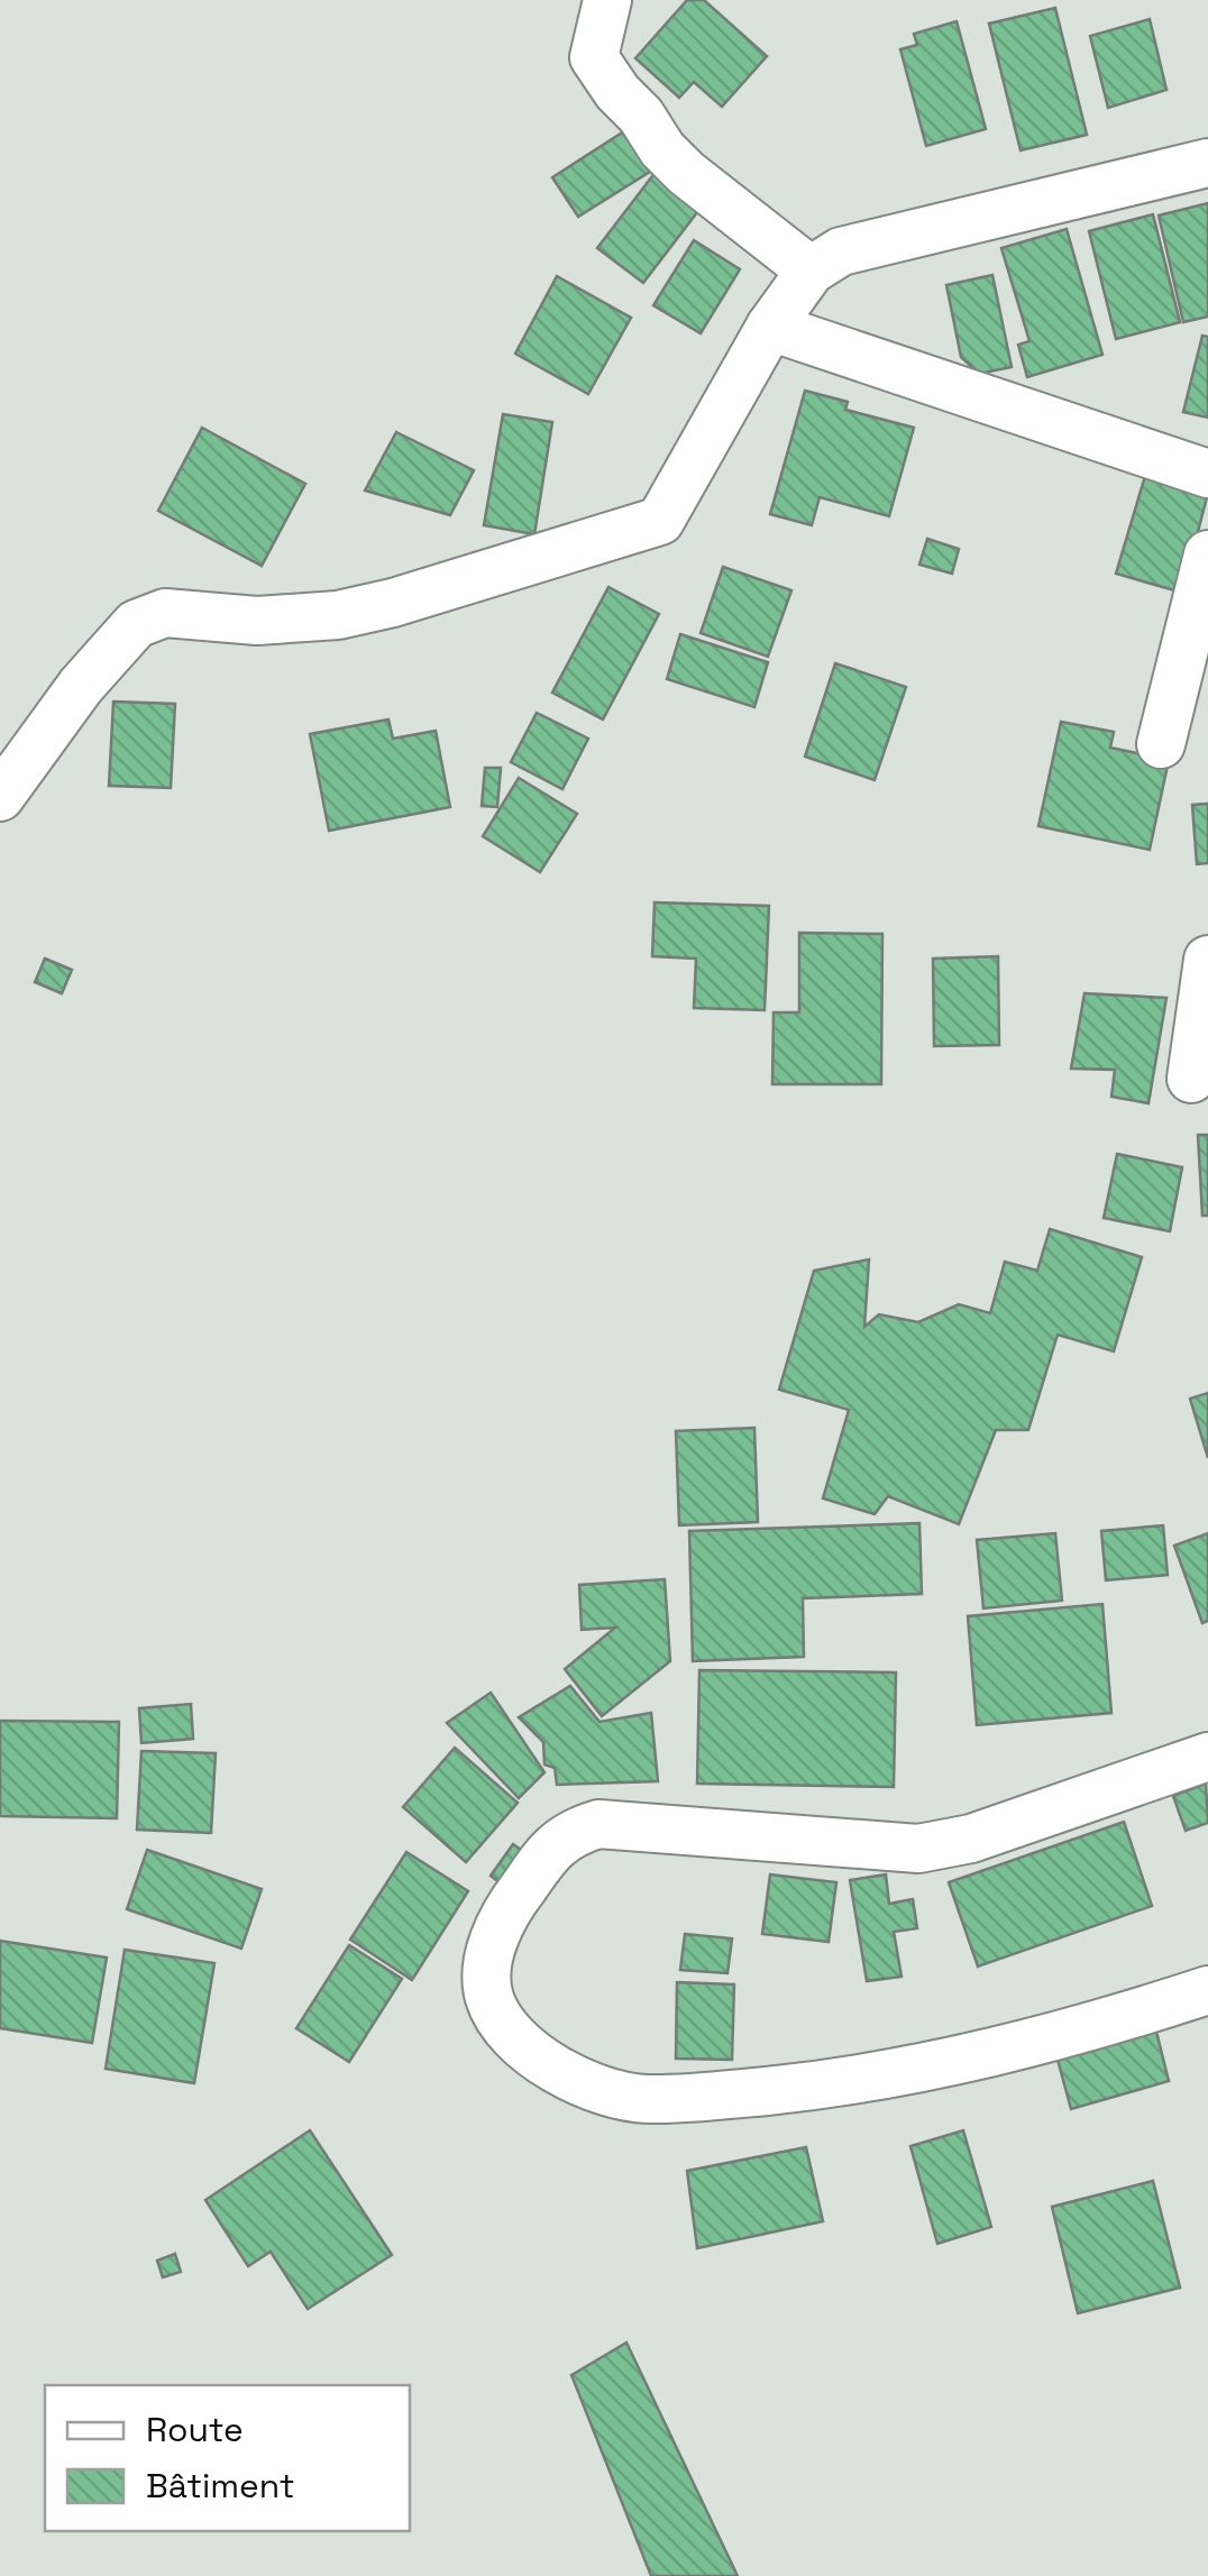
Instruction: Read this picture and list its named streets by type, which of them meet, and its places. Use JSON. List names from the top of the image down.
{
  "legend": ["Route", "Bâtiment"]
}
